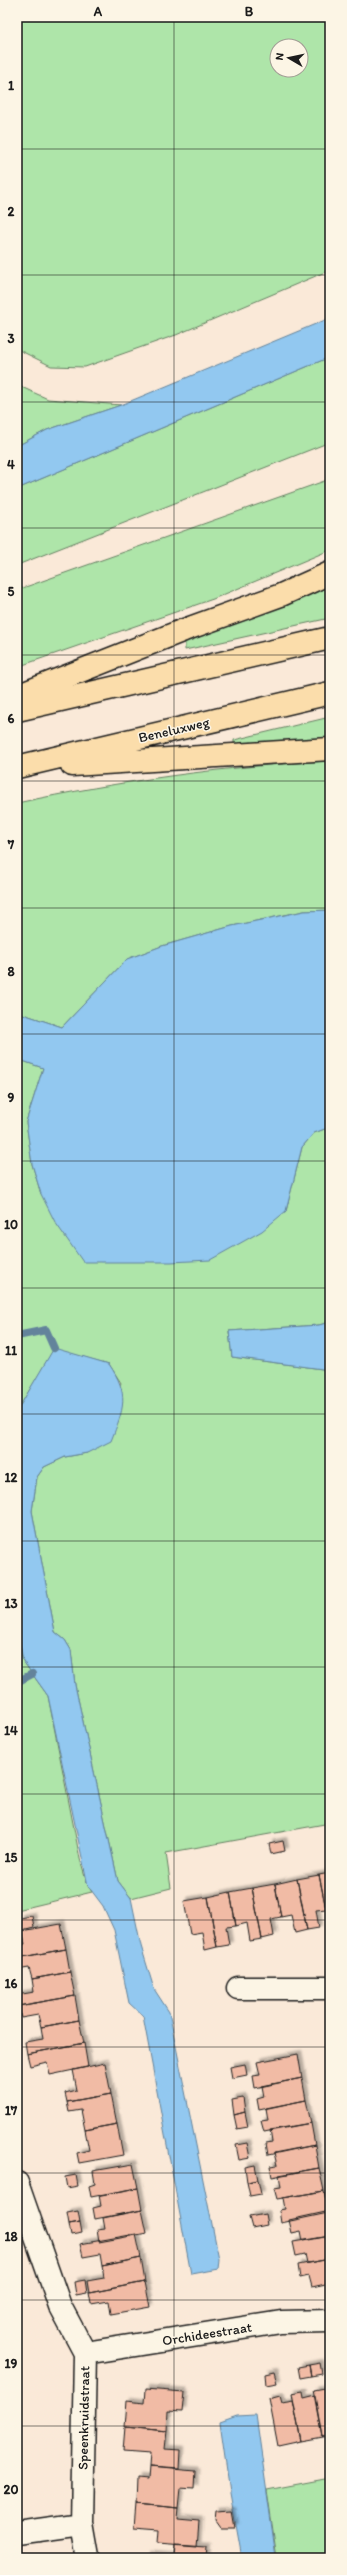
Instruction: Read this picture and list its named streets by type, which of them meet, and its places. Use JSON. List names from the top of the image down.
{
  "streets": {
    "highway": ["Beneluxweg"],
    "street": ["Orchideestraat", "Speenkruidstraat"]
  },
  "crossings": [
    ["Orchideestraat", "Speenkruidstraat"]
  ],
  "north": "left",
  "grid": {
    "columns": ["A", "B"],
    "rows": [
      "1",
      "2",
      "3",
      "4",
      "5",
      "6",
      "7",
      "8",
      "9",
      "10",
      "11",
      "12",
      "13",
      "14",
      "15",
      "16",
      "17",
      "18",
      "19",
      "20"
    ]
  }
}
